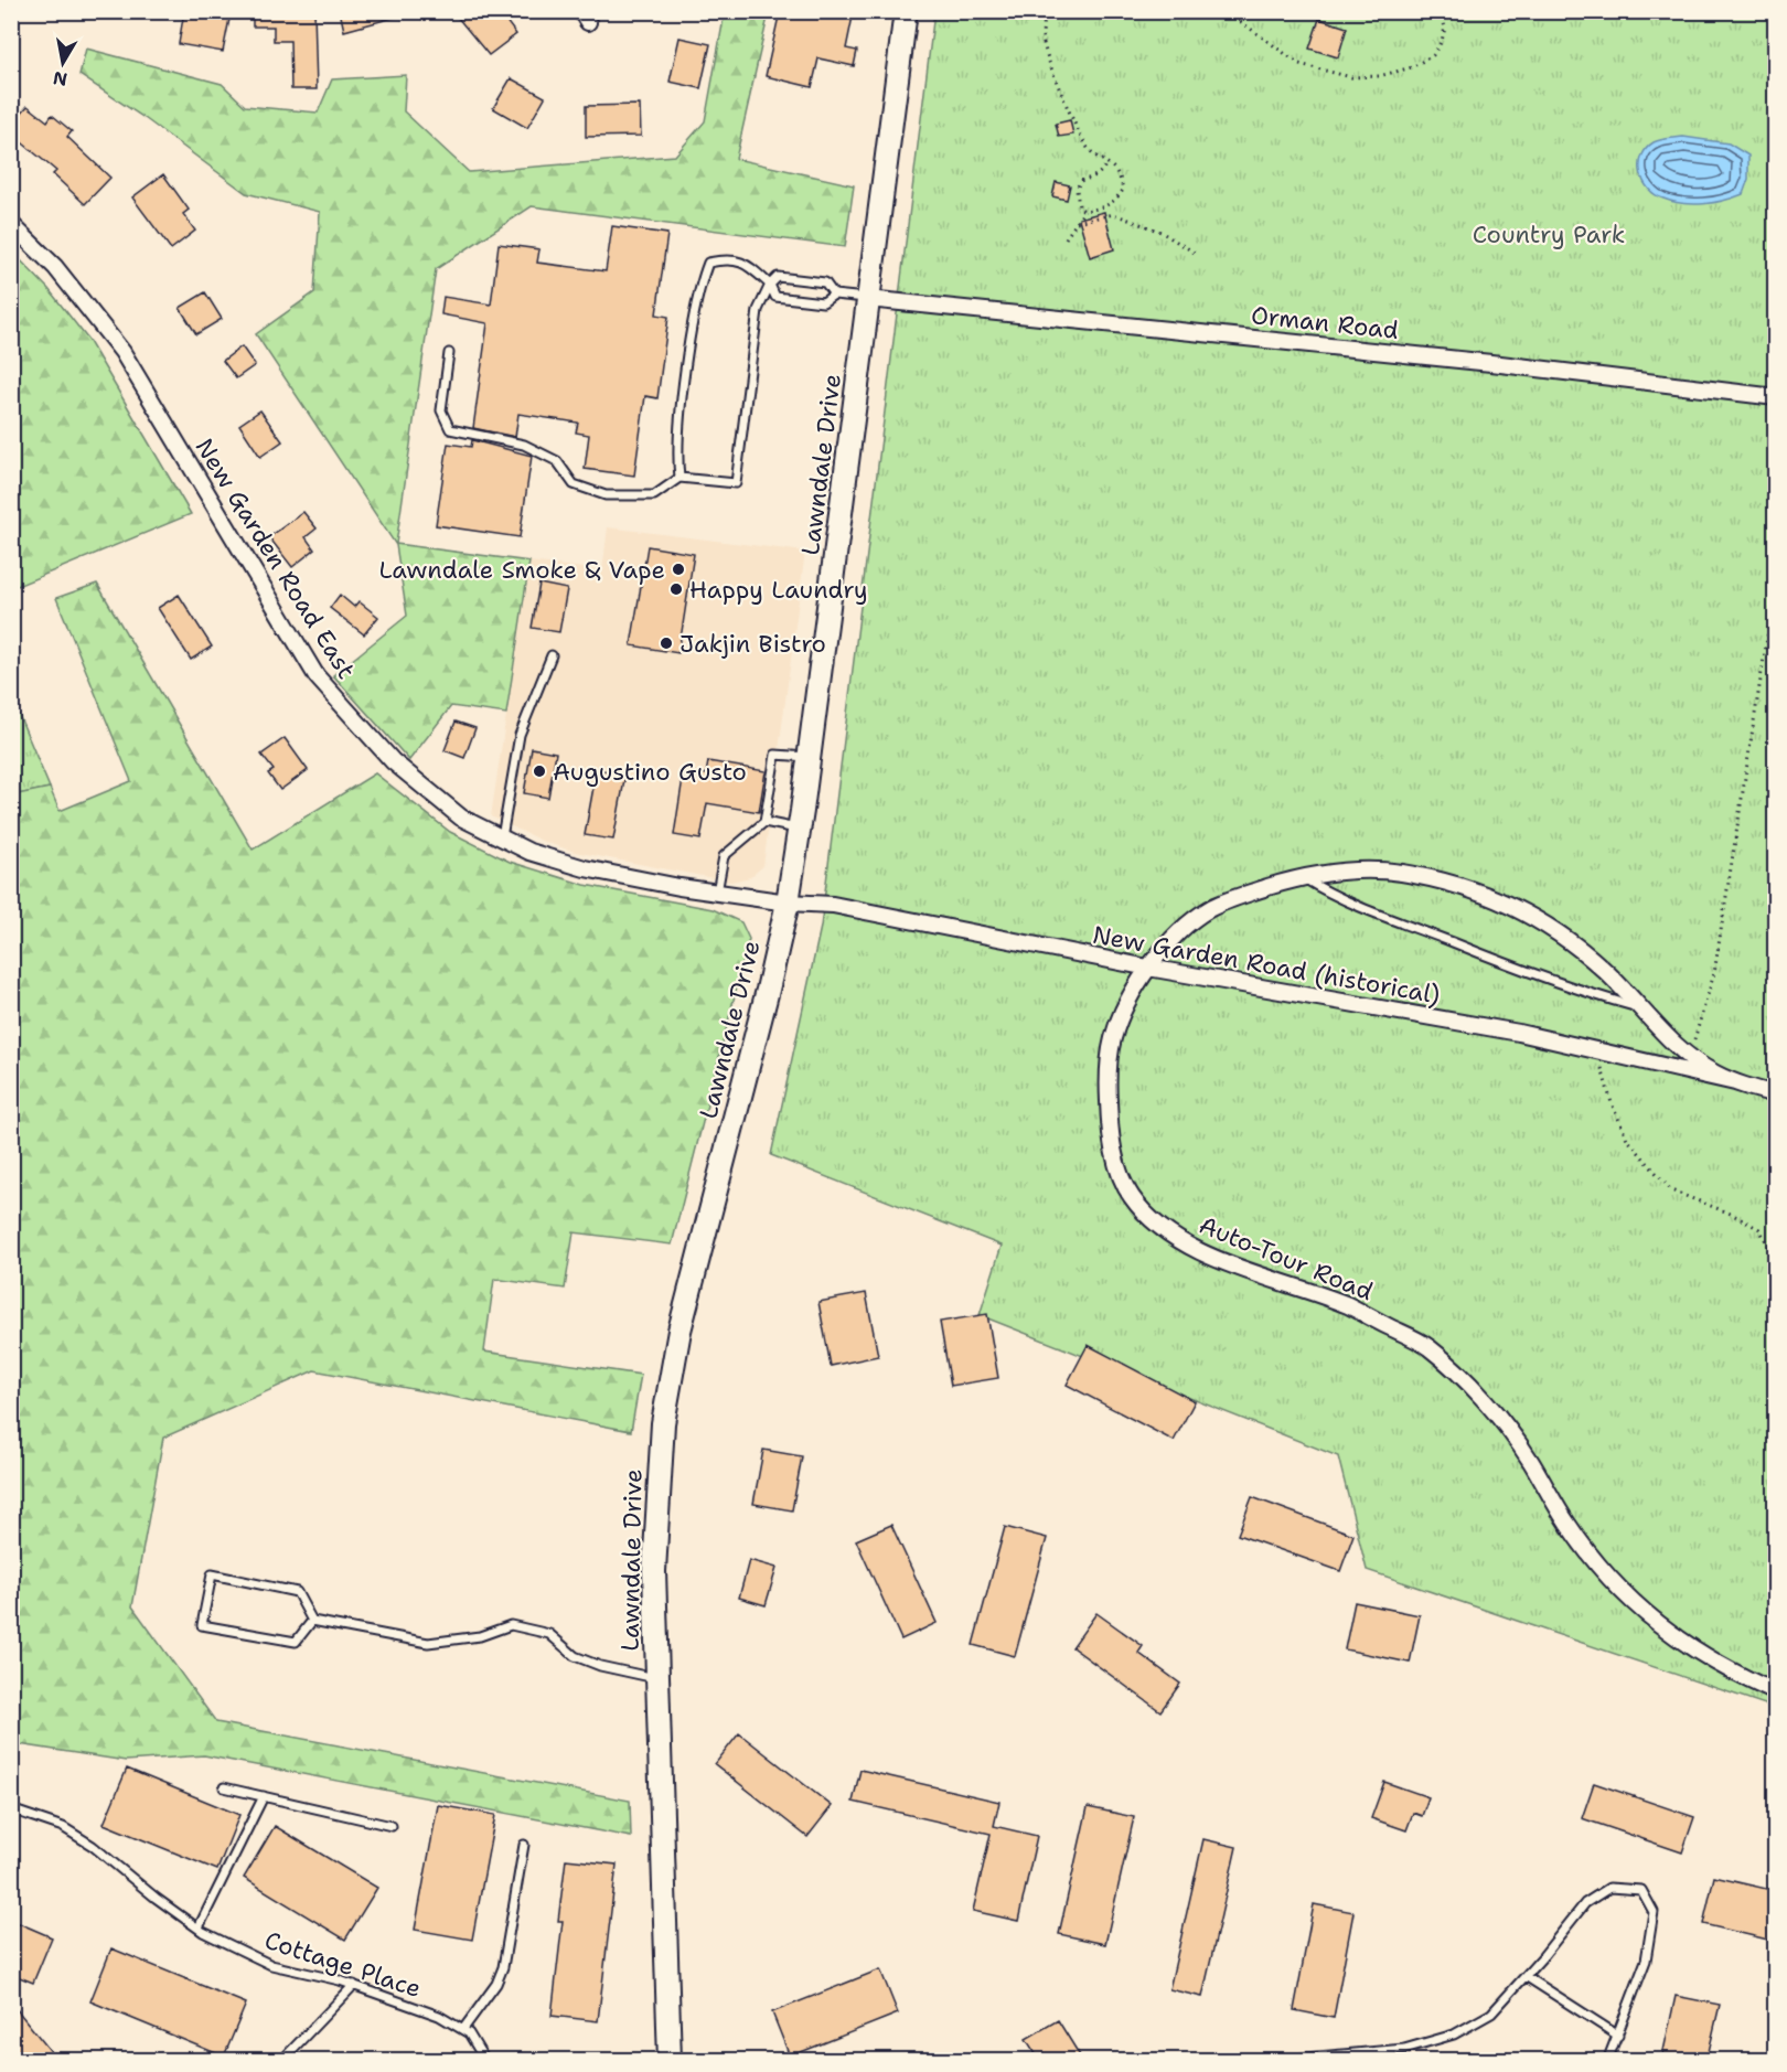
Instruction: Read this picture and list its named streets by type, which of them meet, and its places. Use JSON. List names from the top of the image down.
{
  "streets": {
    "main road": ["Lawndale Drive"],
    "street": [
      "Orman Road",
      "New Garden Road East",
      "New Garden Road (historical)",
      "Auto-Tour Road"
    ],
    "lane": ["Cottage Place"]
  },
  "crossings": [
    ["Orman Road", "Lawndale Drive"],
    ["Lawndale Drive", "New Garden Road East"],
    ["Lawndale Drive", "New Garden Road (historical)"],
    ["New Garden Road East", "New Garden Road (historical)"],
    ["New Garden Road (historical)", "Auto-Tour Road"]
  ],
  "parks": ["Country Park"],
  "places": [
    "Lawndale Smoke & Vape",
    "Happy Laundry",
    "Jakjin Bistro",
    "Augustino Gusto"
  ],
  "north": "bottom"
}
